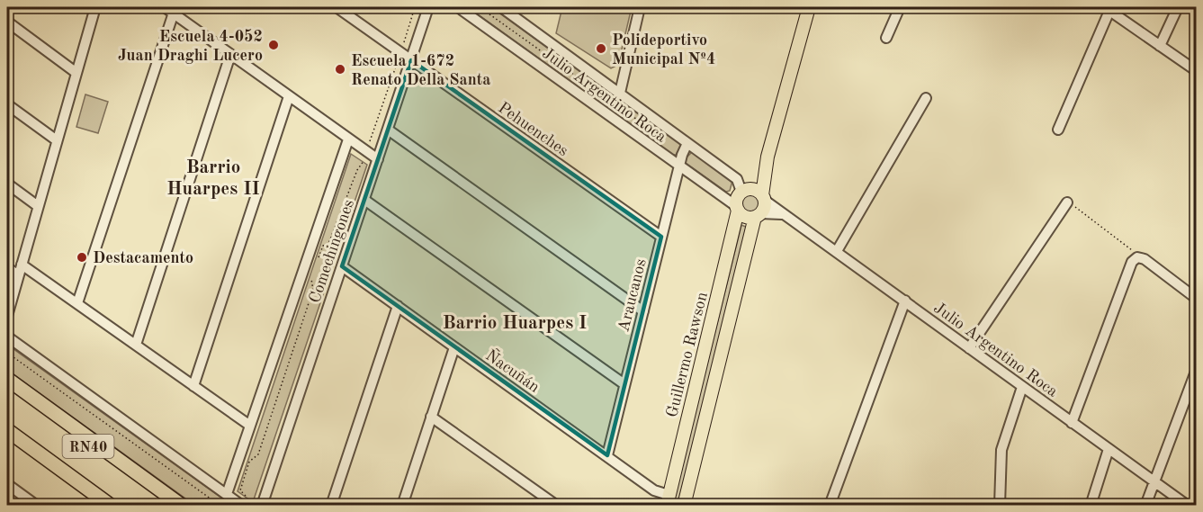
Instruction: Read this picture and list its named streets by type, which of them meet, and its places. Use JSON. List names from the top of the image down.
{
  "streets": {
    "highway": ["RN40"],
    "main road": ["Guillermo Rawson"],
    "street": [
      "Julio Argentino Roca",
      "Pehuenches",
      "Comechingones",
      "Araucanos",
      "Ñacuñán"
    ]
  },
  "crossings": [
    ["Julio Argentino Roca", "Araucanos"],
    ["Julio Argentino Roca", "Guillermo Rawson"],
    ["Pehuenches", "Comechingones"],
    ["Pehuenches", "Araucanos"],
    ["Comechingones", "Ñacuñán"],
    ["Araucanos", "Ñacuñán"],
    ["Guillermo Rawson", "Ñacuñán"]
  ],
  "districts": ["Barrio Huarpes II", "Barrio Huarpes I"],
  "places": [
    "Escuela 4-052 Juan Draghi Lucero",
    "Polideportivo Municipal Nº4",
    "Escuela 1-672 Renato Della Santa",
    "Destacamento"
  ]
}
